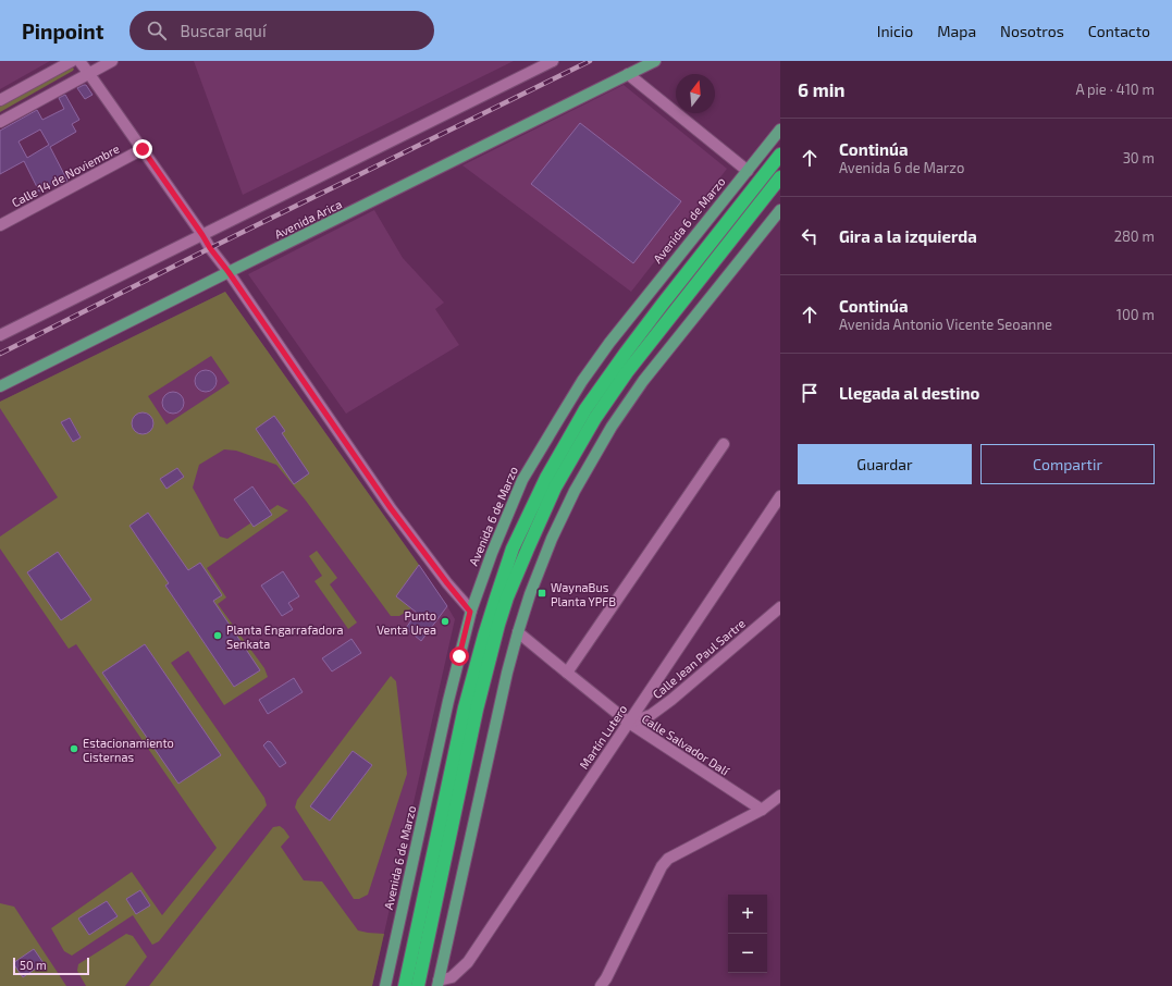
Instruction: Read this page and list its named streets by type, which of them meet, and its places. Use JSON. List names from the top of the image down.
{
  "streets": {
    "main road": ["Avenida Arica", "Avenida 6 de Marzo"],
    "street": [
      "Calle 14 de Noviembre",
      "Calle Jean Paul Sartre",
      "Martín Lutero",
      "Calle Salvador Dalí"
    ]
  },
  "crossings": [
    ["Calle Jean Paul Sartre", "Martín Lutero"],
    ["Calle Jean Paul Sartre", "Calle Salvador Dalí"],
    ["Martín Lutero", "Calle Salvador Dalí"]
  ],
  "places": {
    "transit": ["WaynaBus Planta YPFB"],
    "other": ["Punto Venta Urea", "Planta Engarrafadora Senkata", "Estacionamiento Cisternas"]
  },
  "scale_bar": "50 m",
  "north": "top",
  "page": {
    "header": "Pinpoint",
    "search": "Buscar aquí",
    "nav": [
      "Inicio",
      "Mapa",
      "Nosotros",
      "Contacto"
    ],
    "heading": ["6 min", "A pie · 410 m"],
    "list": [
      ["Continúa", "Avenida 6 de Marzo", "30 m"],
      ["Gira a la izquierda", "280 m"],
      ["Continúa", "Avenida Antonio Vicente Seoanne", "100 m"],
      "Llegada al destino"
    ],
    "buttons": ["Guardar", "Compartir"],
    "map_buttons": ["+", "−"],
    "scale": "50 m"
  }
}
